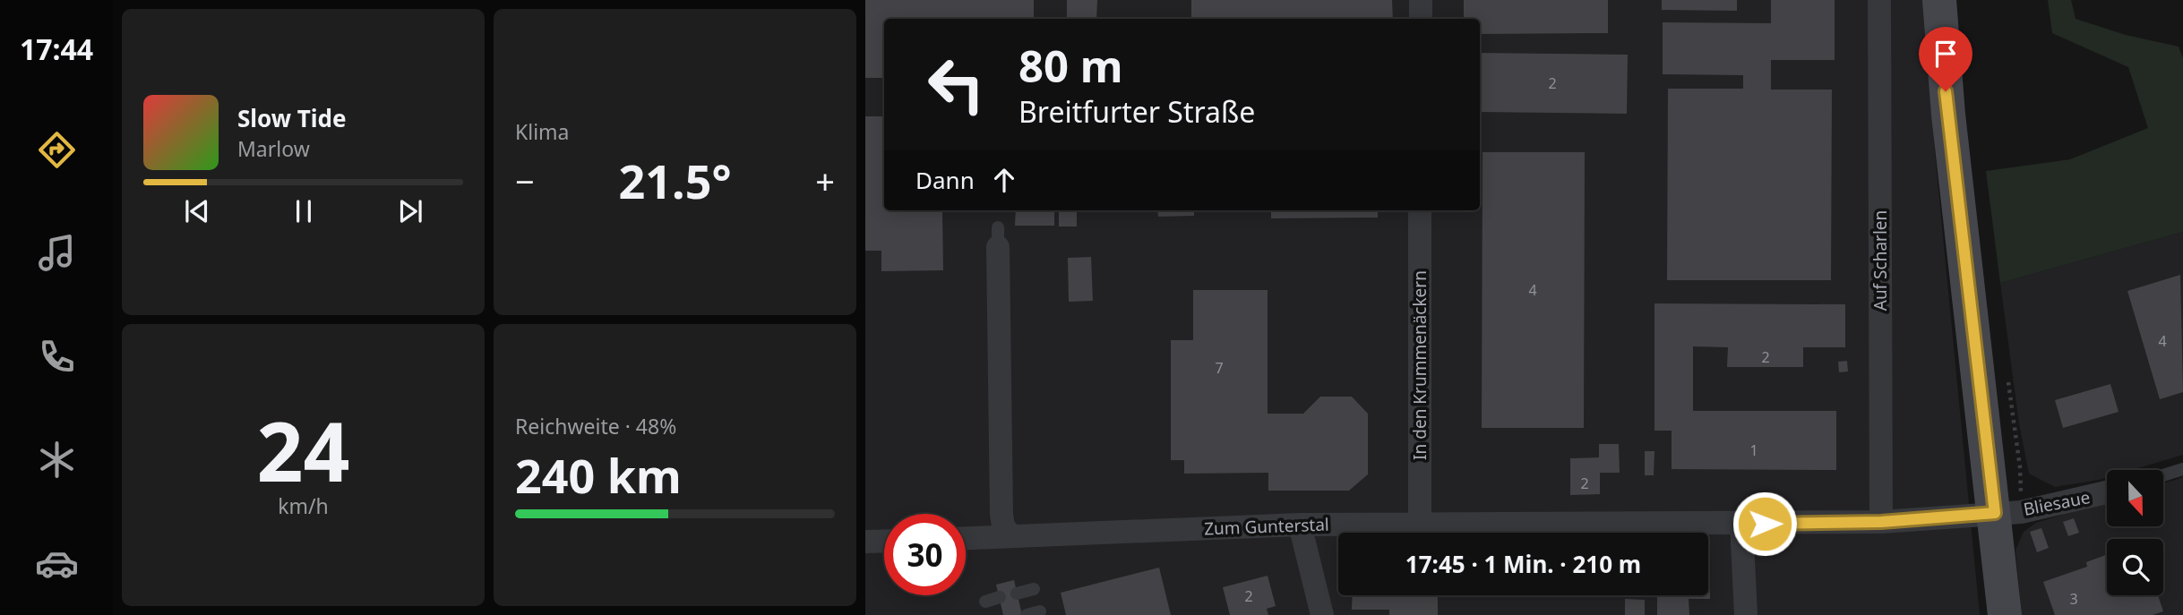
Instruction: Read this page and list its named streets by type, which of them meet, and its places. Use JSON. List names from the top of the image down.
{
  "streets": {
    "street": [
      "Auf Scharlen",
      "In den Krummenäckern",
      "Bliesaue",
      "Zum Gunterstal"
    ]
  },
  "crossings": [
    ["Auf Scharlen", "Zum Gunterstal"],
    ["In den Krummenäckern", "Zum Gunterstal"],
    ["Bliesaue", "Zum Gunterstal"]
  ],
  "house_numbers": [
    "2",
    "4",
    "4",
    "2",
    "7",
    "1",
    "2",
    "2",
    "3"
  ],
  "north": "bottom",
  "page": {
    "tabs": "17:44",
    "tile": [
      "Klima",
      ["24", "km/h"],
      ["Reichweite · 48%", "240 km"]
    ],
    "turn": ["80 m", "Breitfurter Straße"],
    "song": ["Slow Tide", "Marlow"],
    "then": "Dann",
    "heat": ["−", "21.5°", "+"],
    "limit": "30",
    "trip": "17:45 · 1 Min. · 210 m"
  }
}
